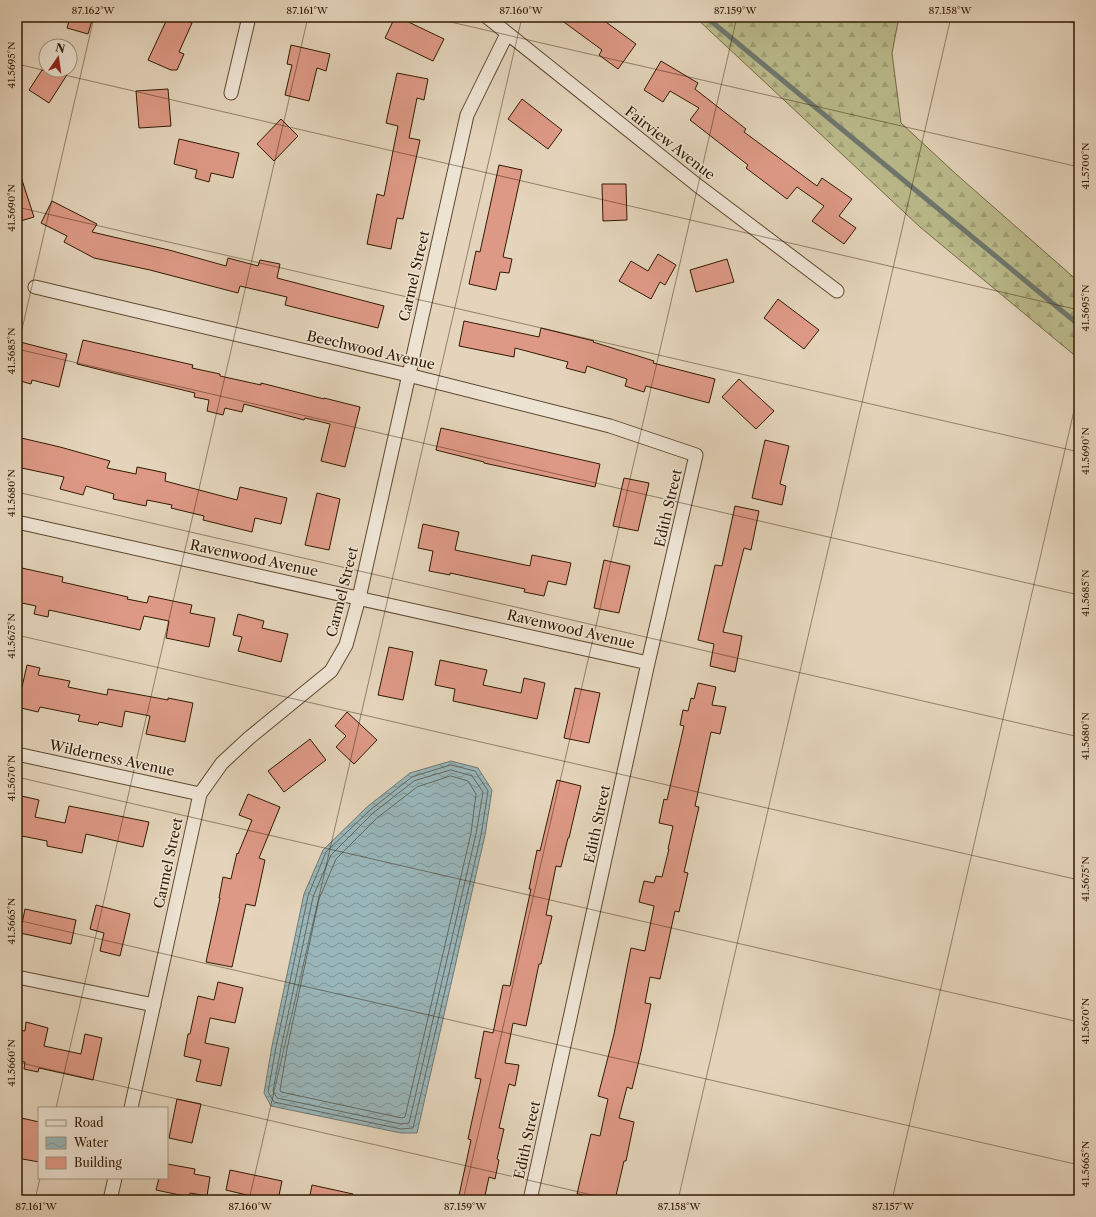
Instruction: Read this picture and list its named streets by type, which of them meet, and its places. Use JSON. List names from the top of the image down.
{
  "streets": {
    "street": [
      "Fairview Avenue",
      "Carmel Street",
      "Beechwood Avenue",
      "Edith Street",
      "Ravenwood Avenue",
      "Wilderness Avenue"
    ]
  },
  "crossings": [
    ["Fairview Avenue", "Carmel Street"],
    ["Carmel Street", "Beechwood Avenue"],
    ["Carmel Street", "Ravenwood Avenue"],
    ["Carmel Street", "Wilderness Avenue"],
    ["Beechwood Avenue", "Edith Street"],
    ["Edith Street", "Ravenwood Avenue"]
  ],
  "legend": ["Road", "Water", "Building"],
  "north": "top",
  "coordinates": [
    "87.162°W",
    "87.161°W",
    "87.160°W",
    "87.159°W",
    "87.158°W",
    "41.5695°N",
    "41.5700°N",
    "41.5690°N",
    "41.5685°N",
    "41.5680°N",
    "41.5675°N",
    "41.5670°N",
    "41.5665°N",
    "41.5660°N",
    "87.157°W"
  ]
}
